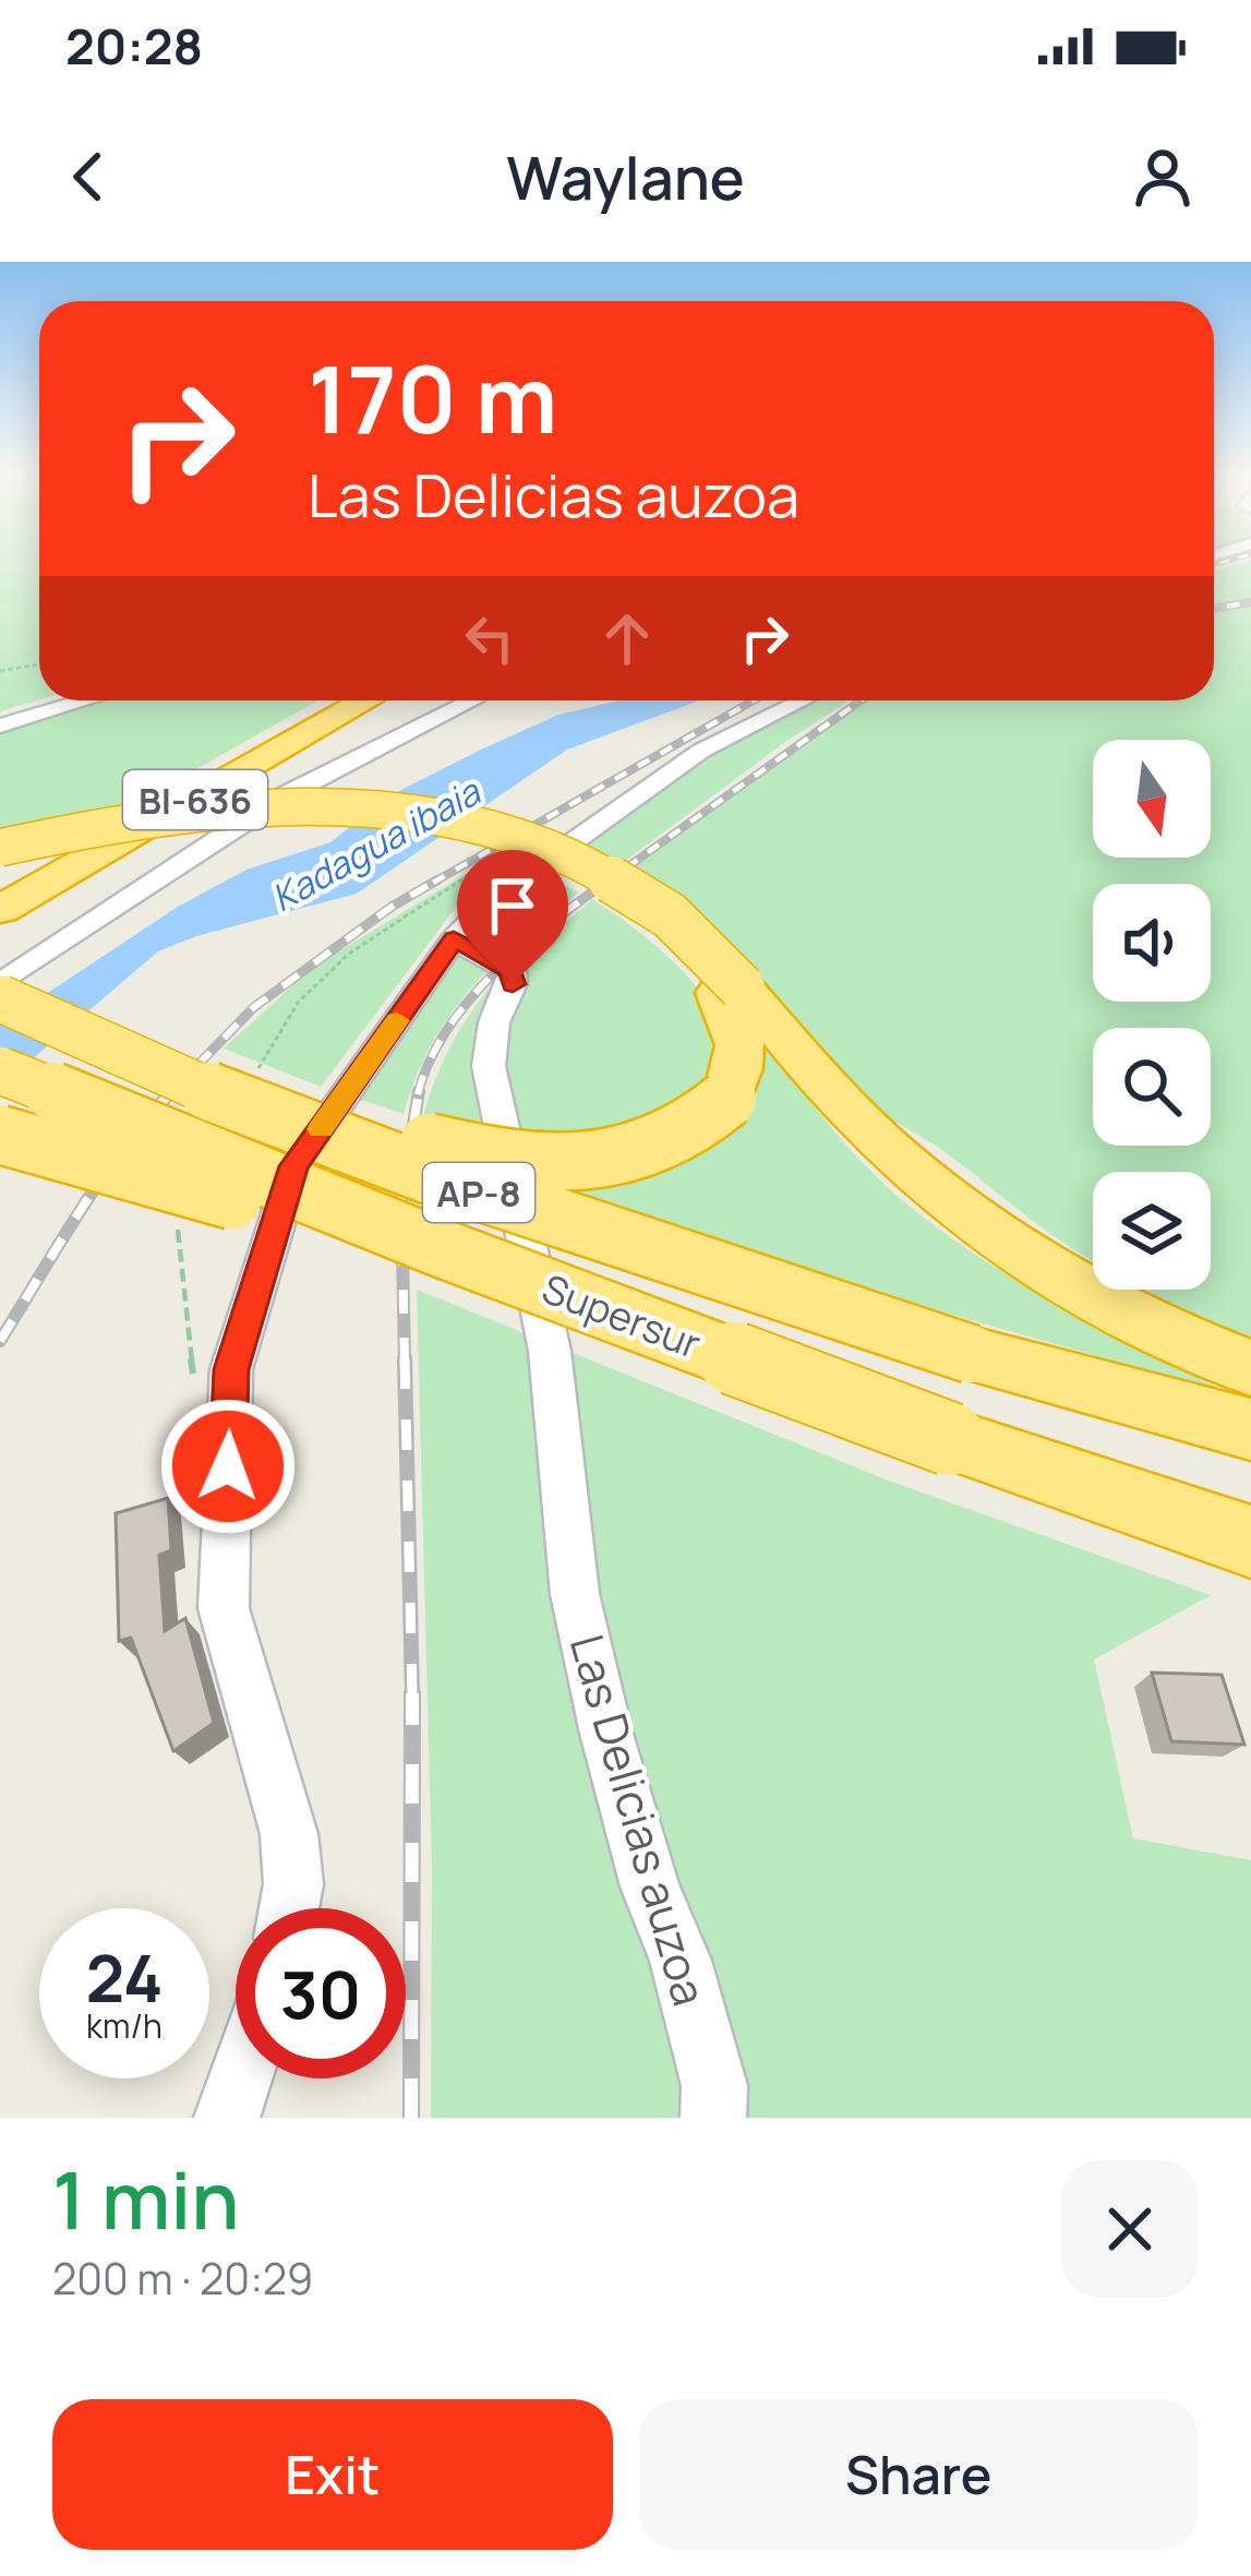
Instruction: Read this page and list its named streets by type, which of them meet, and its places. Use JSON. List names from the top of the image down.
{
  "streets": {
    "highway": ["BI-636", "AP-8", "Supersur"],
    "street": ["Las Delicias auzoa"]
  },
  "water": ["Kadagua ibaia"],
  "north": "bottom",
  "page": {
    "status": "20:28",
    "header": "Waylane",
    "turn": ["170 m", "Las Delicias auzoa"],
    "speed": "24 km/h",
    "limit": "30",
    "heading": ["1 min", "200 m · 20:29"],
    "buttons": ["Exit", "Share"]
  }
}
